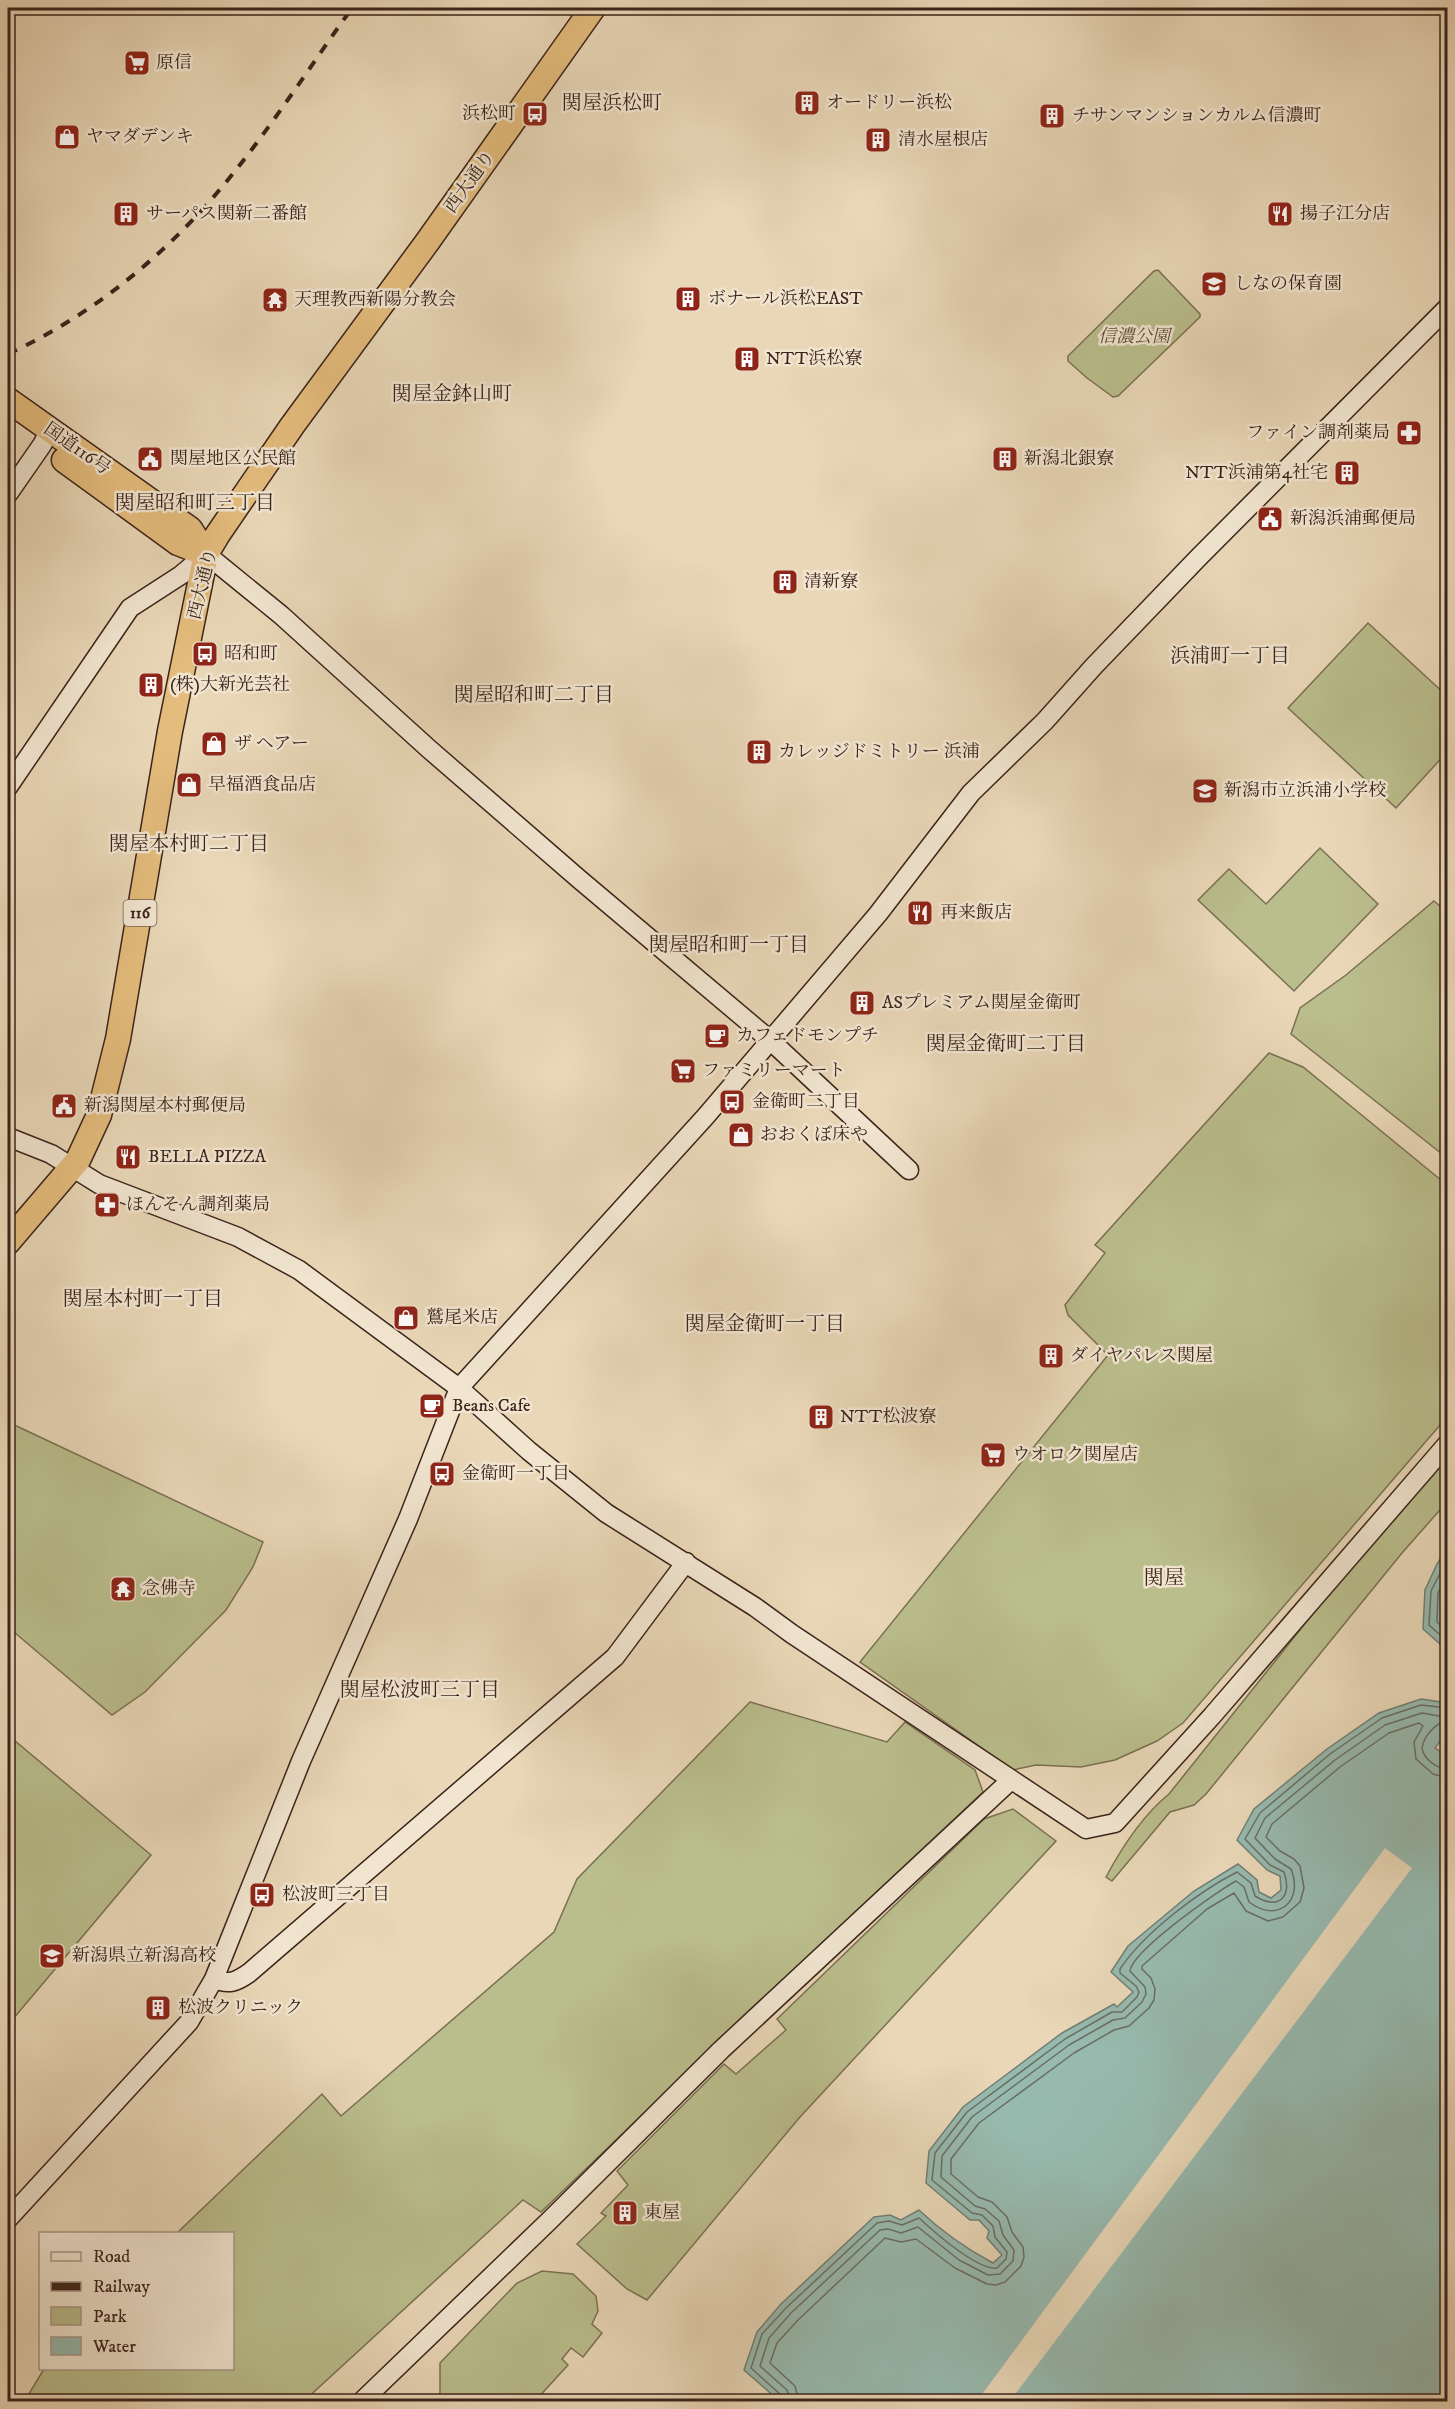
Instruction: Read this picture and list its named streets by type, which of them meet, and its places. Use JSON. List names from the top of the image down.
{
  "streets": {
    "highway": ["西大通り", "国道116号", "116"]
  },
  "crossings": [
    ["西大通り", "国道116号"]
  ],
  "districts": [
    "関屋浜松町",
    "関屋金鉢山町",
    "関屋昭和町三丁目",
    "浜浦町一丁目",
    "関屋昭和町二丁目",
    "関屋本村町二丁目",
    "関屋昭和町一丁目",
    "関屋金衛町二丁目",
    "関屋本村町一丁目",
    "関屋金衛町一丁目",
    "関屋",
    "関屋松波町三丁目"
  ],
  "parks": ["信濃公園"],
  "places": {
    "supermarket": ["原信", "ファミリーマート", "ウオロク関屋店"],
    "building": [
      "オードリー浜松",
      "チサンマンションカルム信濃町",
      "清水屋根店",
      "サーパス関新二番館",
      "ボナール浜松EAST",
      "NTT浜松寮",
      "新潟北銀寮",
      "NTT浜浦第4社宅",
      "清新寮",
      "(株)大新光芸社",
      "カレッジドミトリー 浜浦",
      "ASプレミアム関屋金衛町",
      "ダイヤパレス関屋",
      "NTT松波寮",
      "松波クリニック",
      "東屋"
    ],
    "bus stop": [
      "浜松町",
      "昭和町",
      "金衛町二丁目",
      "金衛町一丁目",
      "松波町三丁目"
    ],
    "shop": [
      "ヤマダデンキ",
      "ザ ヘアー",
      "早福酒食品店",
      "おおくぼ床や",
      "鷲尾米店"
    ],
    "restaurant": ["揚子江分店", "再来飯店", "BELLA PIZZA"],
    "school or university": ["しなの保育園", "新潟市立浜浦小学校", "新潟県立新潟高校"],
    "temple": ["天理教西新陽分教会", "念佛寺"],
    "pharmacy": ["ファイン調剤薬局", "ほんそん調剤薬局"],
    "public building": ["関屋地区公民館", "新潟浜浦郵便局", "新潟関屋本村郵便局"],
    "cafe": ["カフェドモンプチ", "Beans Cafe"]
  },
  "legend": [
    "Road",
    "Railway",
    "Park",
    "Water"
  ]
}
